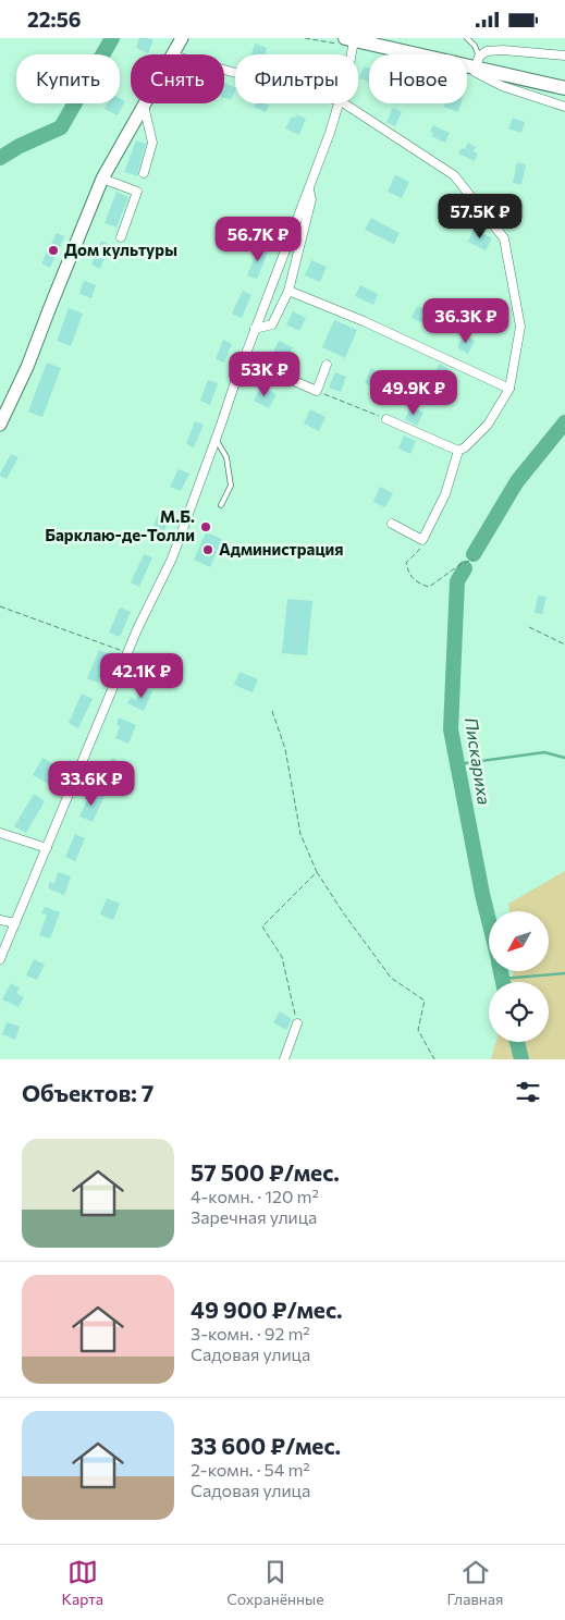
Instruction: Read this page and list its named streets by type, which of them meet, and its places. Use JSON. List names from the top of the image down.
{
  "water": ["Пискариха"],
  "places": ["Дом культуры", "М.Б. Барклаю-де-Толли", "Администрация"],
  "north": "bottom left",
  "page": {
    "status": "22:56",
    "chip": [
      "Купить",
      "Снять",
      "Фильтры",
      "Новое"
    ],
    "price": [
      "57.5K ₽",
      "56.7K ₽",
      "36.3K ₽",
      "53K ₽",
      "49.9K ₽",
      "42.1K ₽",
      "33.6K ₽"
    ],
    "heading": "Объектов: 7",
    "list": [
      {
        "name": "57 500 ₽/мес.",
        "note": "4-комн. · 120 m² · Заречная улица"
      },
      {
        "name": "49 900 ₽/мес.",
        "note": "3-комн. · 92 m² · Садовая улица"
      },
      {
        "name": "33 600 ₽/мес.",
        "note": "2-комн. · 54 m² · Садовая улица"
      }
    ],
    "tabs": ["Карта", "Сохранённые", "Главная"]
  }
}
